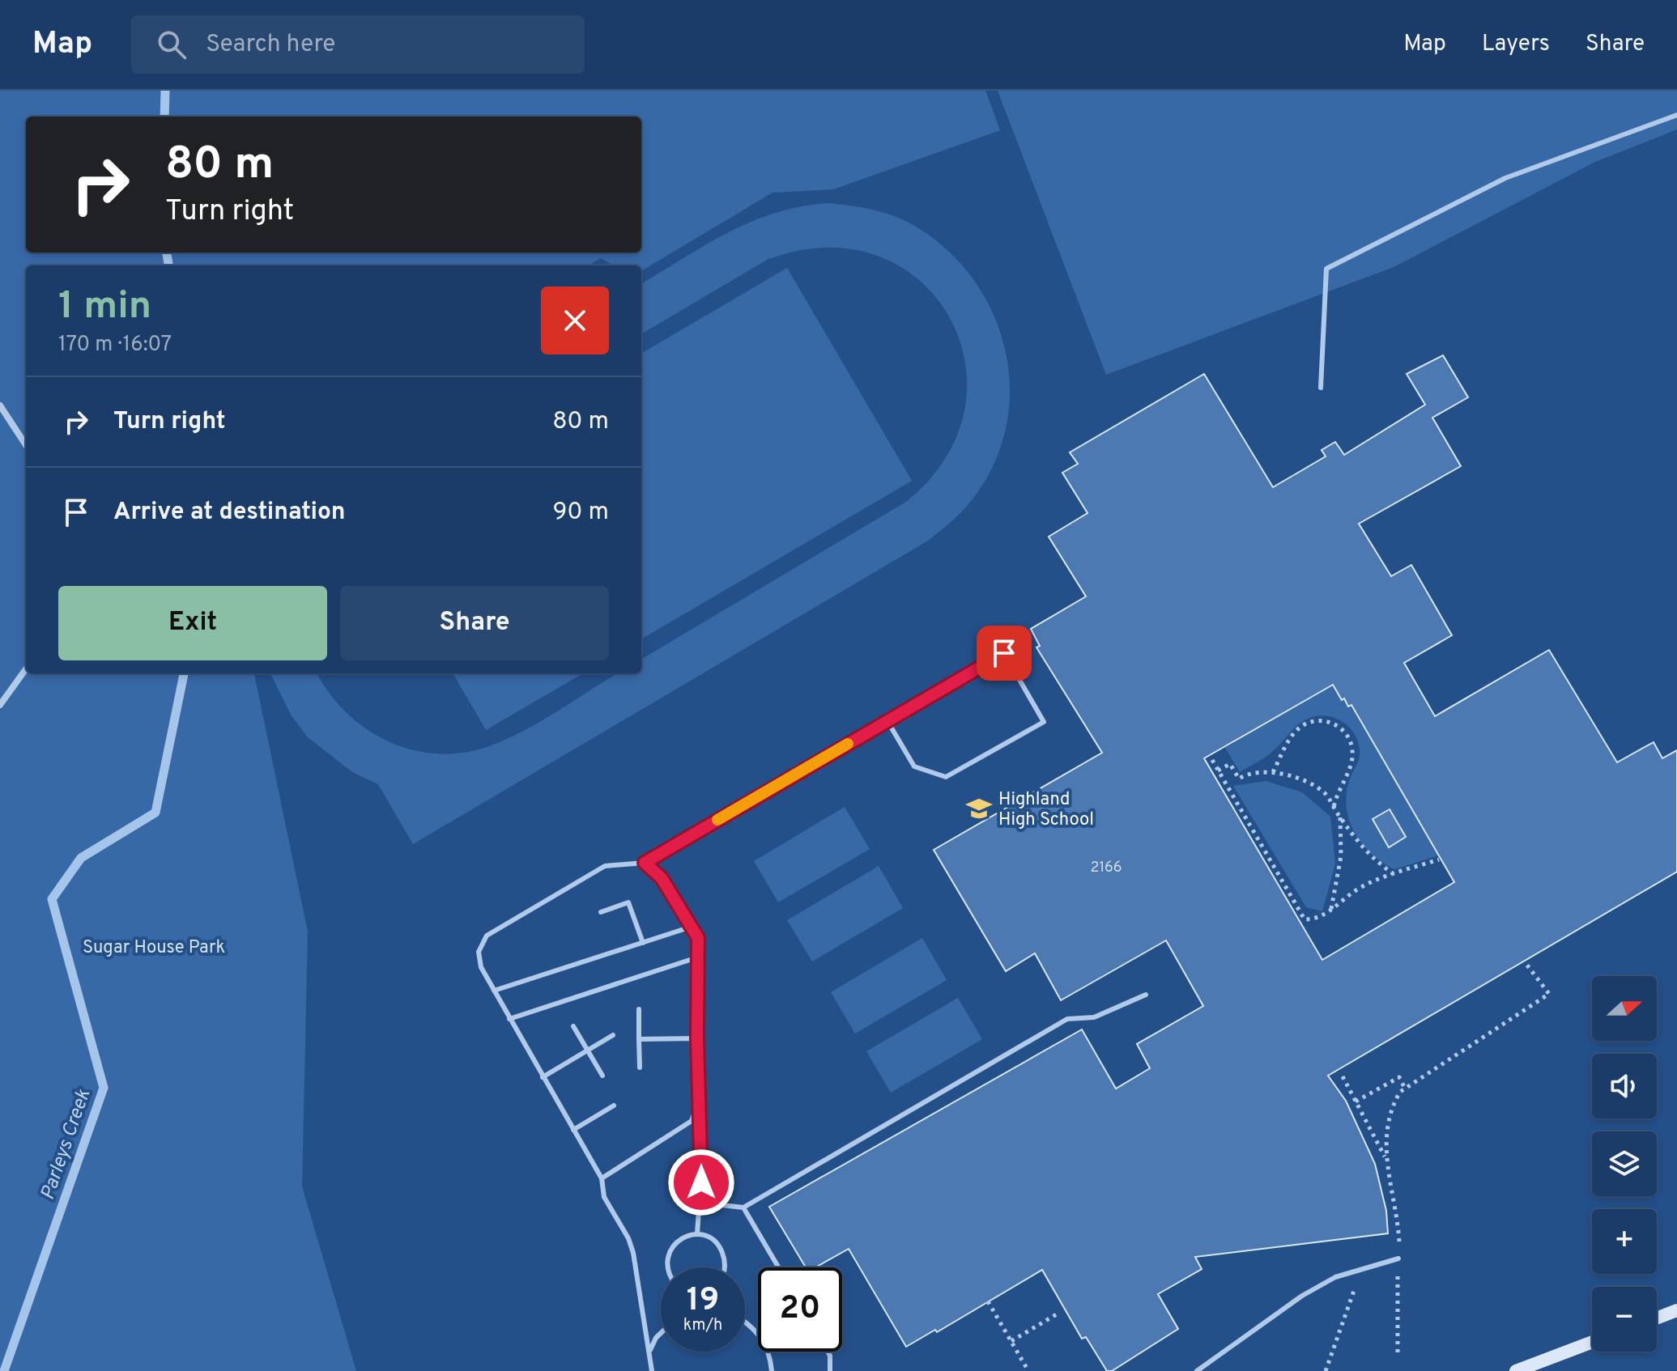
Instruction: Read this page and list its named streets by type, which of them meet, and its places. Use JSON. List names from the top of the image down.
{
  "water": ["Parleys Creek"],
  "parks": ["Sugar House Park"],
  "places": {
    "school or university": ["Highland High School"]
  },
  "house_numbers": ["2166"],
  "north": "right",
  "page": {
    "header": "Map",
    "search": "Search here",
    "nav": ["Map", "Layers", "Share"],
    "turn": ["80 m", "Turn right"],
    "heading": ["1 min", "170 m · 16:07"],
    "list": [
      {
        "name": "Turn right",
        "value": "80 m"
      },
      {
        "name": "Arrive at destination",
        "value": "90 m"
      }
    ],
    "buttons": ["Exit", "Share"],
    "map_buttons": ["+", "−"],
    "speed": "19 km/h",
    "limit": "20"
  }
}
